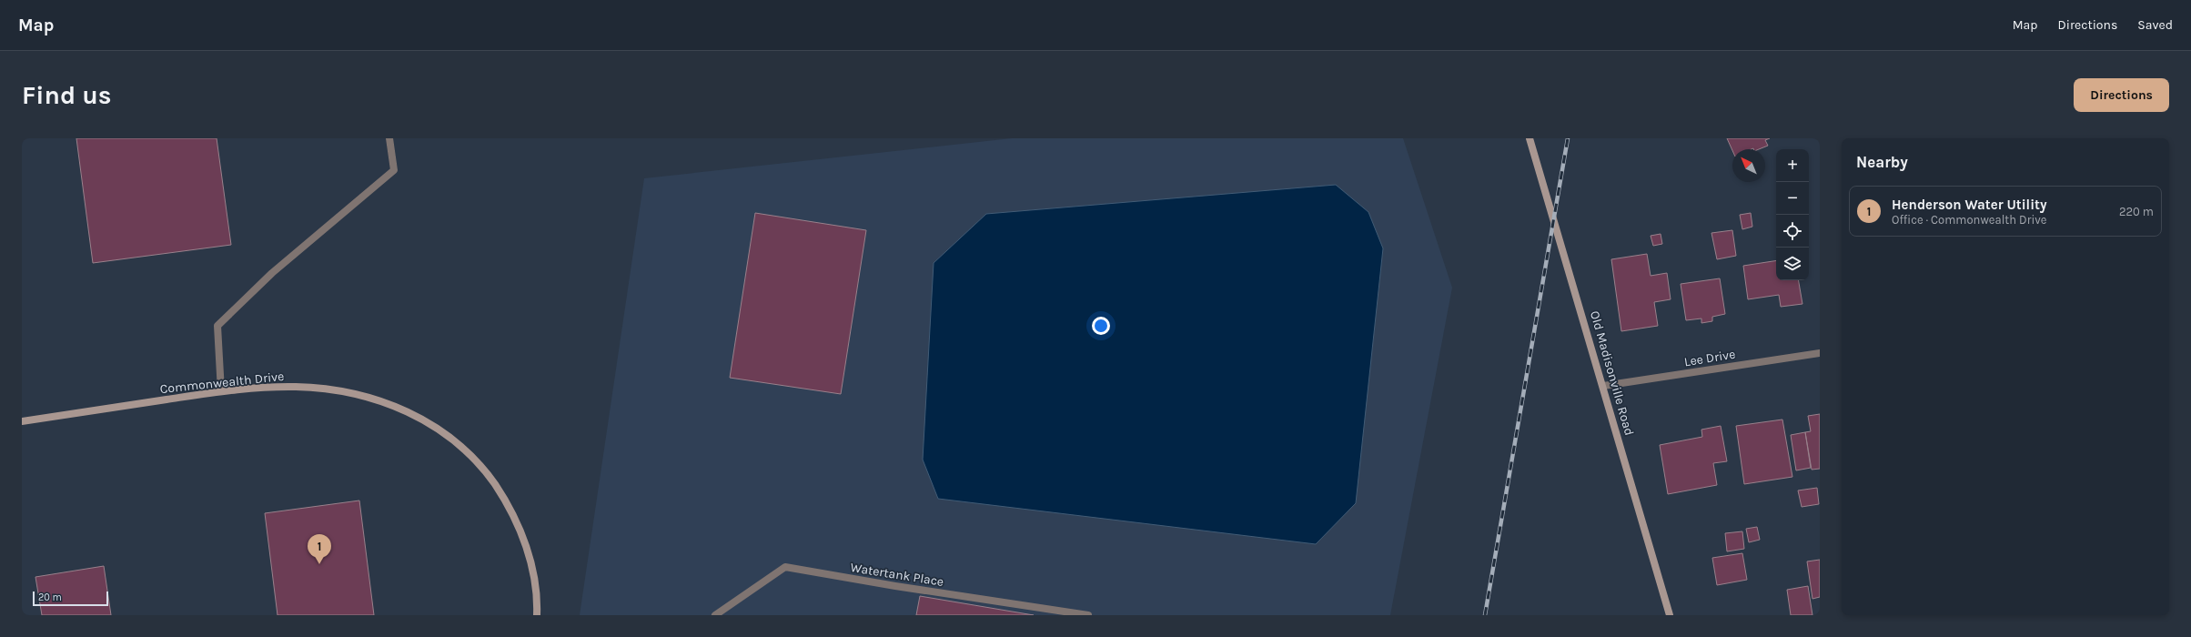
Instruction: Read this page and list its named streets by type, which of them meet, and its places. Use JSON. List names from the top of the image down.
{
  "streets": {
    "street": [
      "Lee Drive",
      "Old Madisonville Road",
      "Commonwealth Drive",
      "Watertank Place"
    ]
  },
  "crossings": [
    ["Lee Drive", "Old Madisonville Road"]
  ],
  "scale_bar": "20 m",
  "north": "top left",
  "page": {
    "header": "Map",
    "nav": ["Map", "Directions", "Saved"],
    "buttons": "Directions",
    "title": "Find us",
    "heading": "Nearby",
    "map_buttons": ["+", "−"],
    "list": [
      {
        "mark": "1",
        "name": "Henderson Water Utility",
        "note": "Office · Commonwealth Drive",
        "value": "220 m"
      }
    ],
    "pins": "1",
    "scale": "20 m"
  }
}
